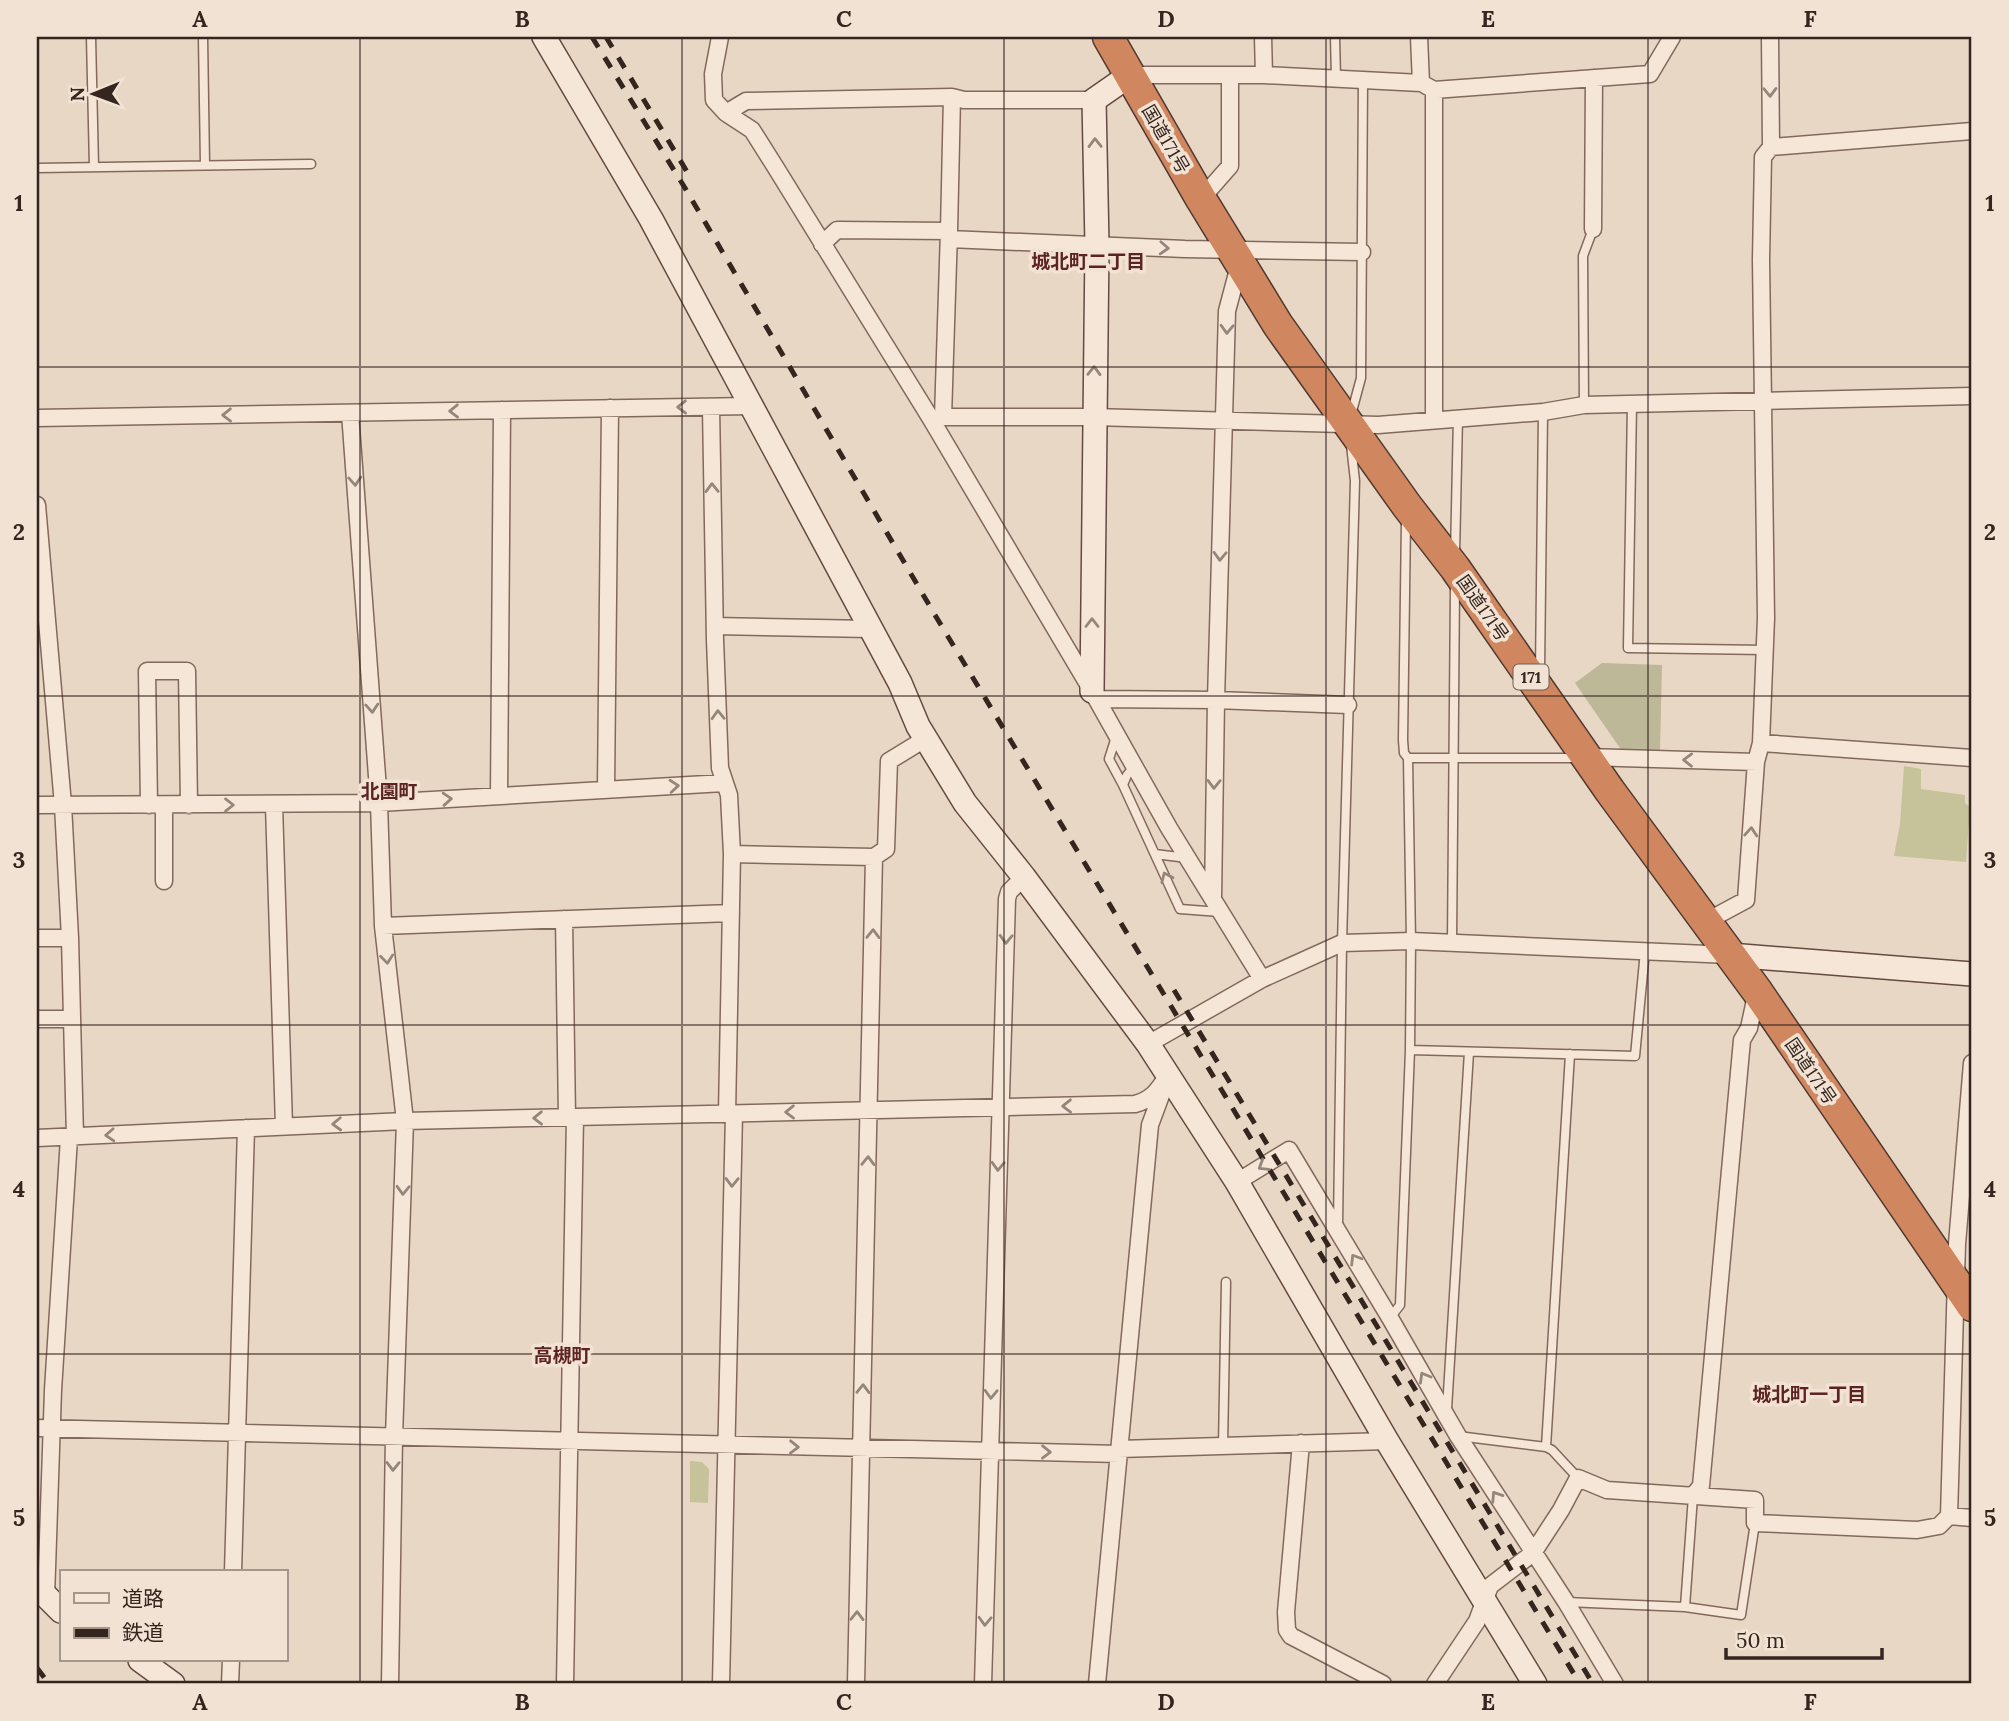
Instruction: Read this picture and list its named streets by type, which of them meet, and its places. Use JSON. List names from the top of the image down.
{
  "streets": {
    "highway": ["国道171号", "171"]
  },
  "districts": [
    "城北町二丁目",
    "北園町",
    "高槻町",
    "城北町一丁目"
  ],
  "legend": ["道路", "鉄道"],
  "scale_bar": "50 m",
  "north": "left",
  "grid": {
    "columns": [
      "A",
      "B",
      "C",
      "D",
      "E",
      "F"
    ],
    "rows": [
      "1",
      "2",
      "3",
      "4",
      "5"
    ]
  }
}
